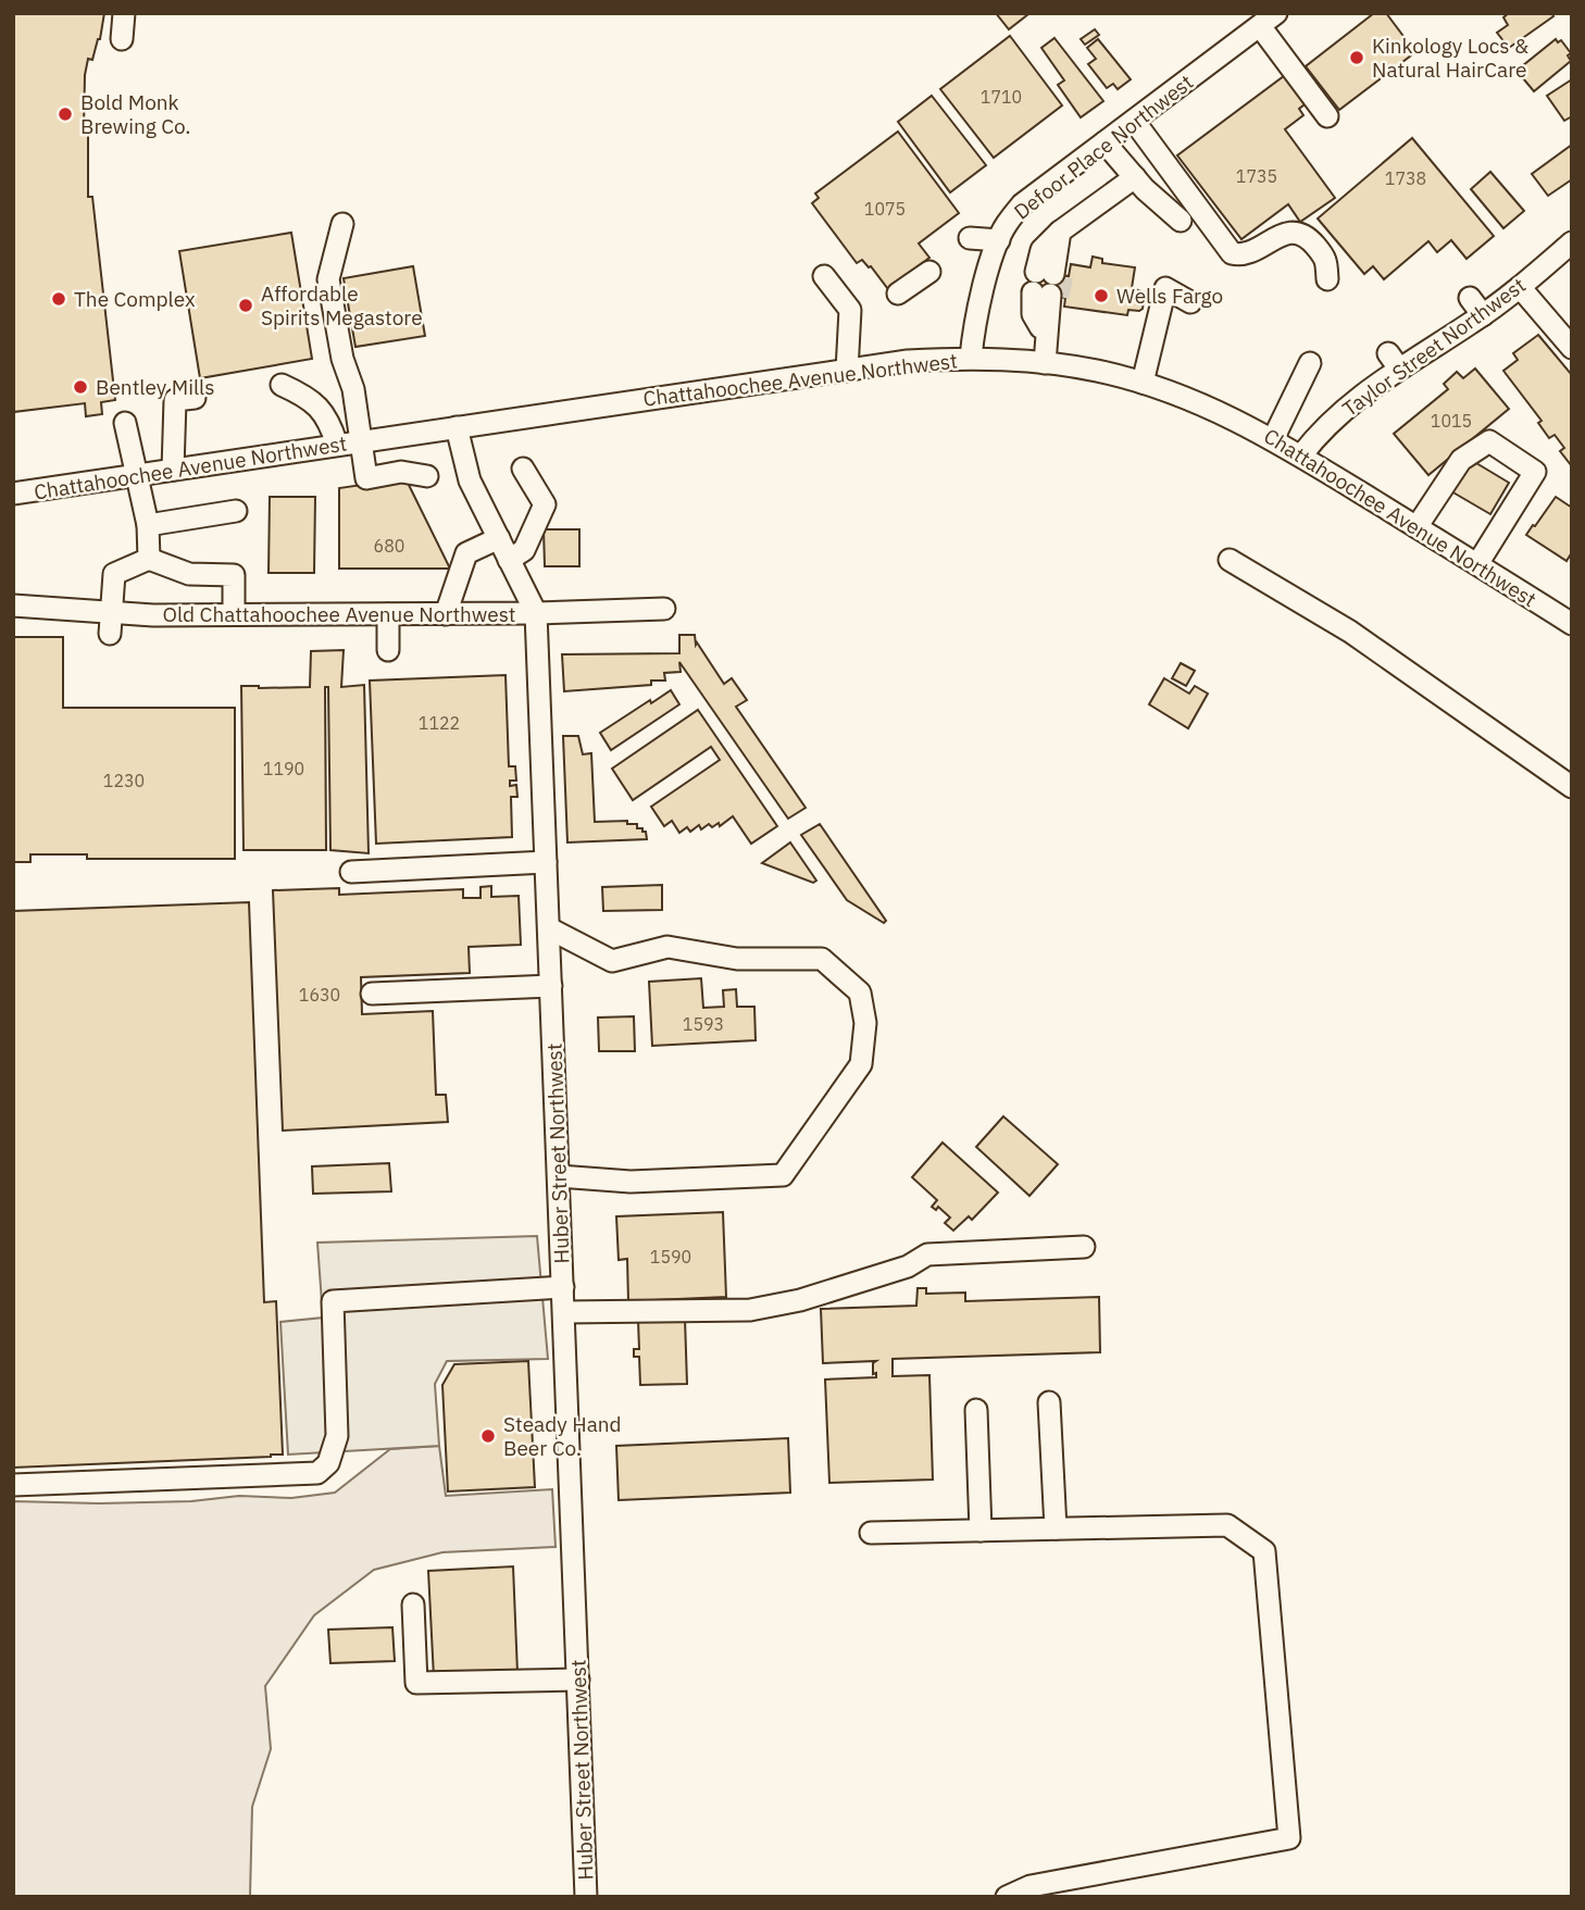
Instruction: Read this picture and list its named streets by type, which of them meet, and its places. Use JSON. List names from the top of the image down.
{
  "streets": {
    "street": [
      "Defoor Place Northwest",
      "Taylor Street Northwest",
      "Chattahoochee Avenue Northwest",
      "Old Chattahoochee Avenue Northwest",
      "Huber Street Northwest"
    ]
  },
  "crossings": [
    ["Defoor Place Northwest", "Chattahoochee Avenue Northwest"],
    ["Taylor Street Northwest", "Chattahoochee Avenue Northwest"],
    ["Chattahoochee Avenue Northwest", "Huber Street Northwest"],
    ["Old Chattahoochee Avenue Northwest", "Huber Street Northwest"]
  ],
  "places": [
    "Kinkology Locs & Natural HairCare",
    "Bold Monk Brewing Co.",
    "Wells Fargo",
    "The Complex",
    "Affordable Spirits Megastore",
    "Bentley Mills",
    "Steady Hand Beer Co."
  ],
  "house_numbers": [
    "1710",
    "1735",
    "1738",
    "1075",
    "1015",
    "680",
    "1122",
    "1190",
    "1230",
    "1630",
    "1593",
    "1590"
  ]
}
